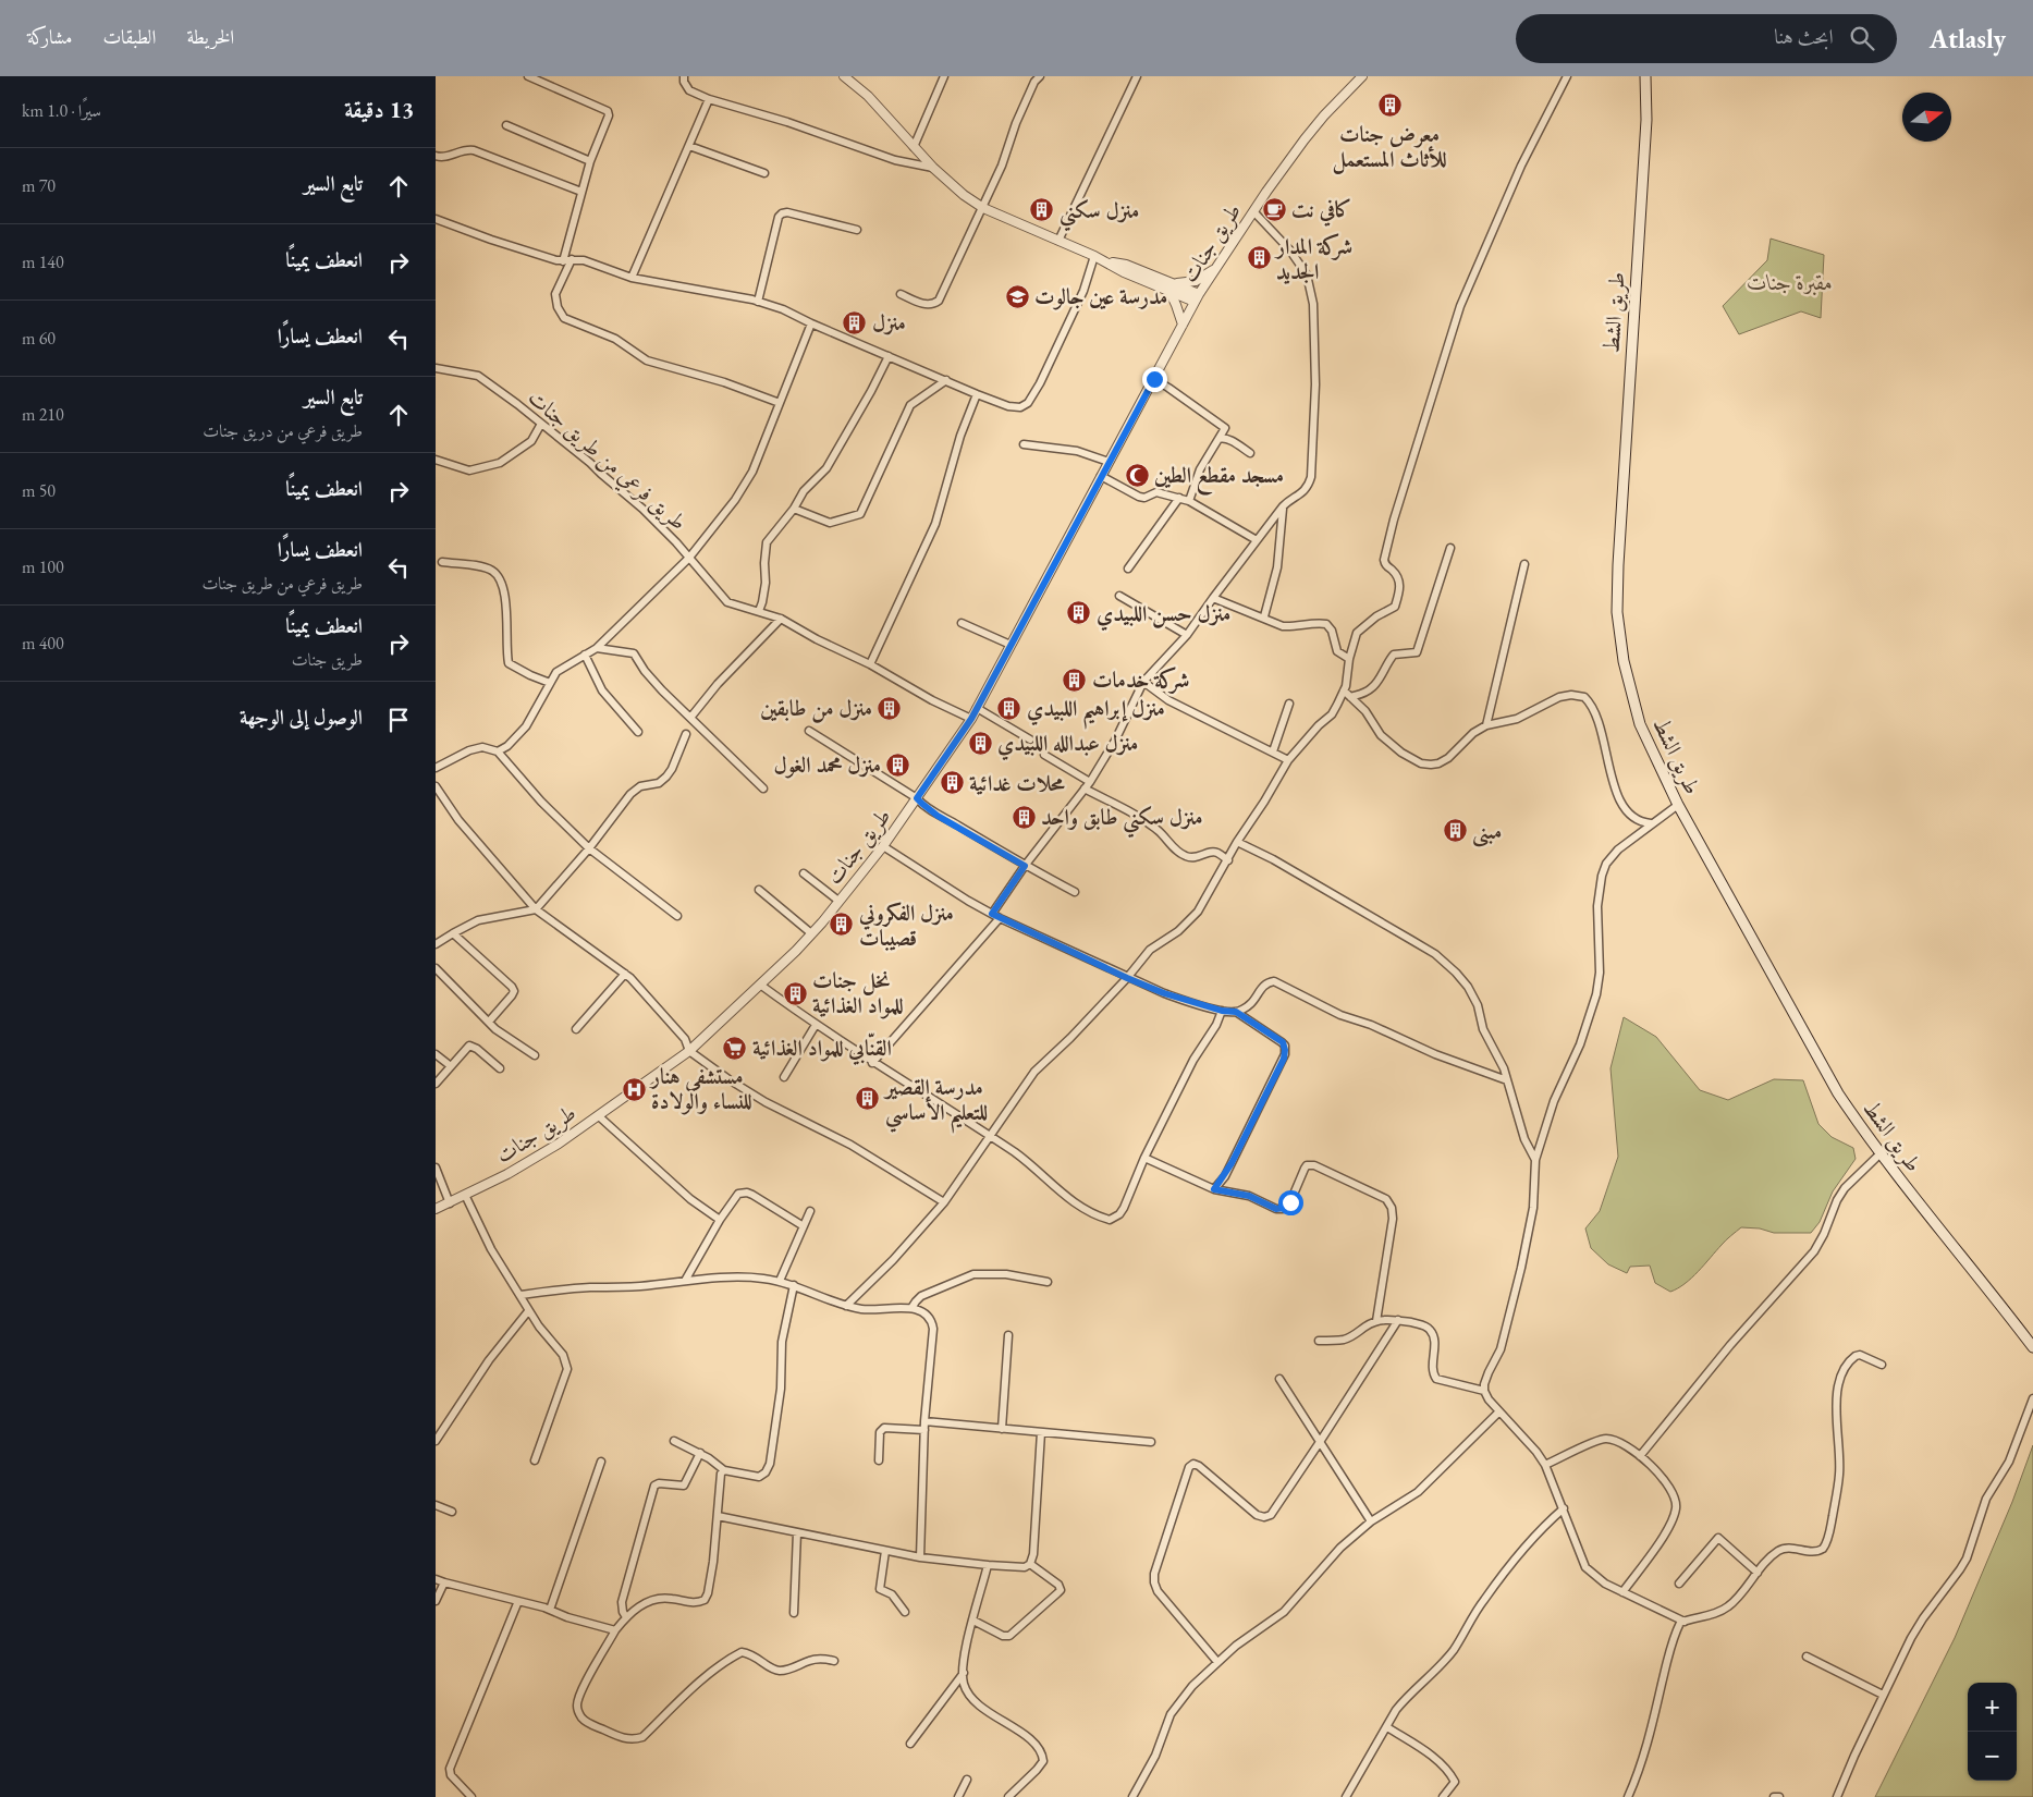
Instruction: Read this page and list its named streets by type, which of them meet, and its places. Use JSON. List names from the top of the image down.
{
  "streets": {
    "main road": ["طريق الشط"],
    "street": ["طريق جنات", "طريق فرعي من طريق جنات"]
  },
  "crossings": [
    ["طريق جنات", "طريق فرعي من طريق جنات"]
  ],
  "parks": ["مقبرة جنات"],
  "places": {
    "building": [
      "معرض جنات للأثاث المستعمل",
      "منزل سكني",
      "شركة المدار الجديد",
      "منزل",
      "منزل حسن اللبيدي",
      "شركة خدمات",
      "منزل من طابقين",
      "منزل إبراهيم اللبيدي",
      "منزل عبدالله اللبيدي",
      "منزل محمد الغول",
      "محلات غدائية",
      "منزل سكني طابق واحد",
      "مبنى",
      "منزل الفكروني قصيبات",
      "نخل جنات للمواد الغذائية",
      "مدرسة القصير للتعليم الأساسي"
    ],
    "cafe": ["كافي نت"],
    "school or university": ["مدرسة عين جالوت"],
    "mosque": ["مسجد مقطع الطين"],
    "supermarket": ["القنّابي للمواد الغذائية"],
    "hospital": ["مستشفى هنار للنساء والولادة"]
  },
  "north": "right",
  "page": {
    "header": "Atlasly",
    "search": "ابحث هنا",
    "nav": ["الخريطة", "الطبقات", "مشاركة"],
    "heading": ["13 دقيقة", "سيرًا · 1.0 km"],
    "list": [
      ["تابع السير", "70 m"],
      ["انعطف يمينًا", "140 m"],
      ["انعطف يسارًا", "60 m"],
      ["تابع السير", "طريق فرعي من دريق جنات", "210 m"],
      ["انعطف يمينًا", "50 m"],
      ["انعطف يسارًا", "طريق فرعي من طريق جنات", "100 m"],
      ["انعطف يمينًا", "طريق جنات", "400 m"],
      "الوصول إلى الوجهة"
    ],
    "map_buttons": ["+", "−"]
  }
}
